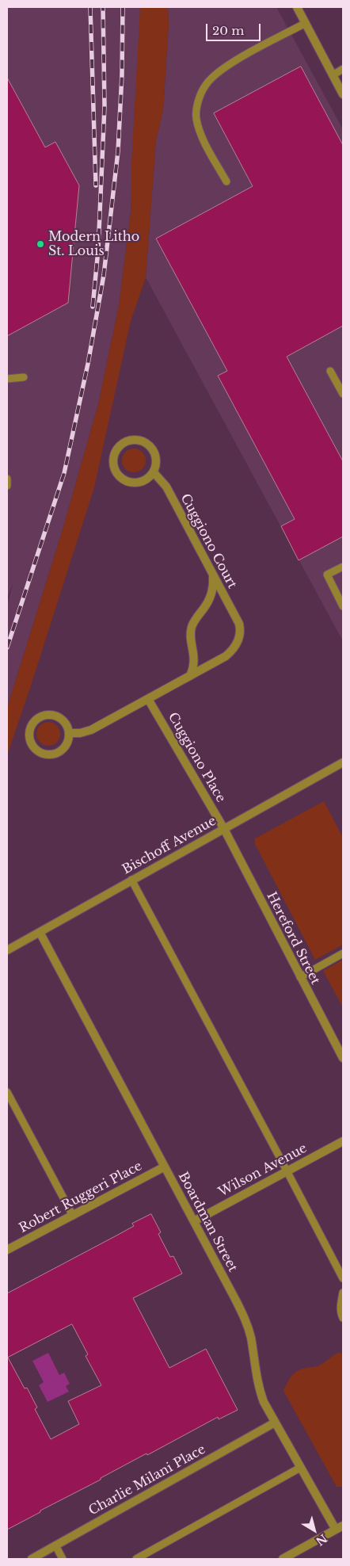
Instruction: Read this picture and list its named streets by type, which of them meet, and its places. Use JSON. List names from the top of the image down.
{
  "streets": {
    "street": [
      "Cuggiono Court",
      "Cuggiono Place",
      "Bischoff Avenue",
      "Hereford Street",
      "Wilson Avenue",
      "Robert Ruggeri Place",
      "Boardman Street",
      "Charlie Milani Place"
    ]
  },
  "crossings": [
    ["Cuggiono Place", "Bischoff Avenue"],
    ["Cuggiono Place", "Hereford Street"],
    ["Bischoff Avenue", "Hereford Street"],
    ["Bischoff Avenue", "Boardman Street"],
    ["Wilson Avenue", "Boardman Street"],
    ["Robert Ruggeri Place", "Boardman Street"],
    ["Boardman Street", "Charlie Milani Place"]
  ],
  "places": ["Modern Litho St. Louis"],
  "scale_bar": "20 m",
  "north": "bottom right"
}
